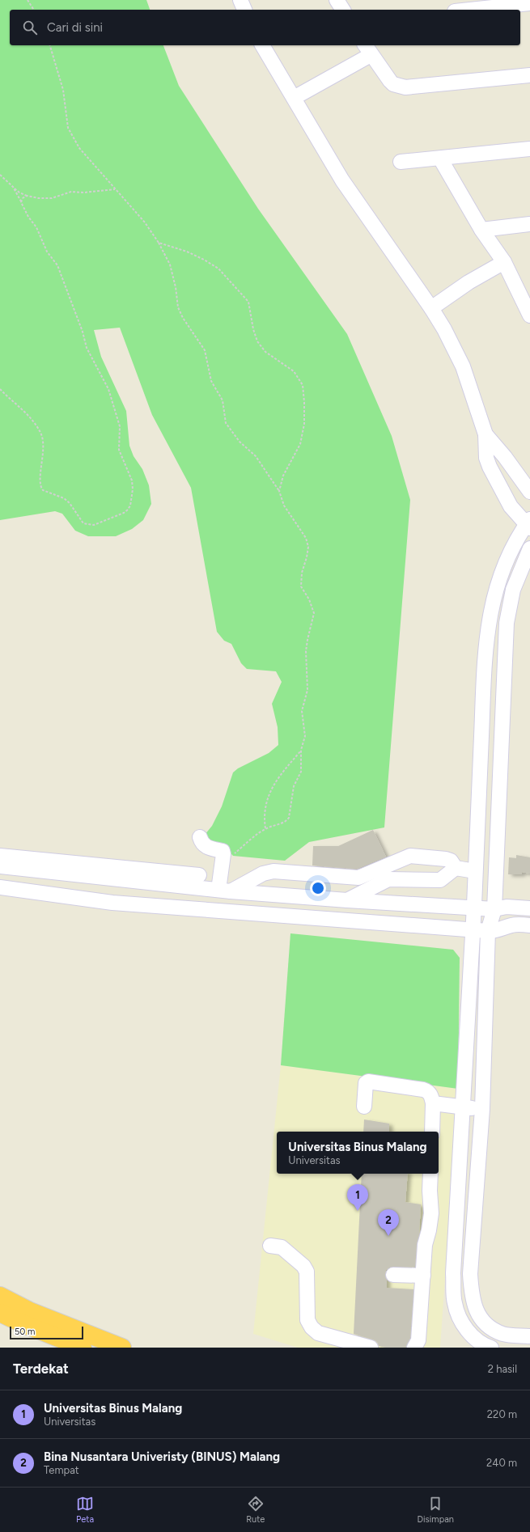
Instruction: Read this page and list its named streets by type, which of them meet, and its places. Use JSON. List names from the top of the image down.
{
  "scale_bar": "50 m",
  "page": {
    "search": "Cari di sini",
    "popup": ["Universitas Binus Malang", "Universitas"],
    "pins": ["1", "2"],
    "scale": "50 m",
    "heading": ["Terdekat", "2 hasil"],
    "list": [
      {
        "mark": "1",
        "name": "Universitas Binus Malang",
        "note": "Universitas",
        "value": "220 m"
      },
      {
        "mark": "2",
        "name": "Bina Nusantara Univeristy (BINUS) Malang",
        "note": "Tempat",
        "value": "240 m"
      }
    ],
    "nav": ["Peta", "Rute", "Disimpan"]
  }
}
